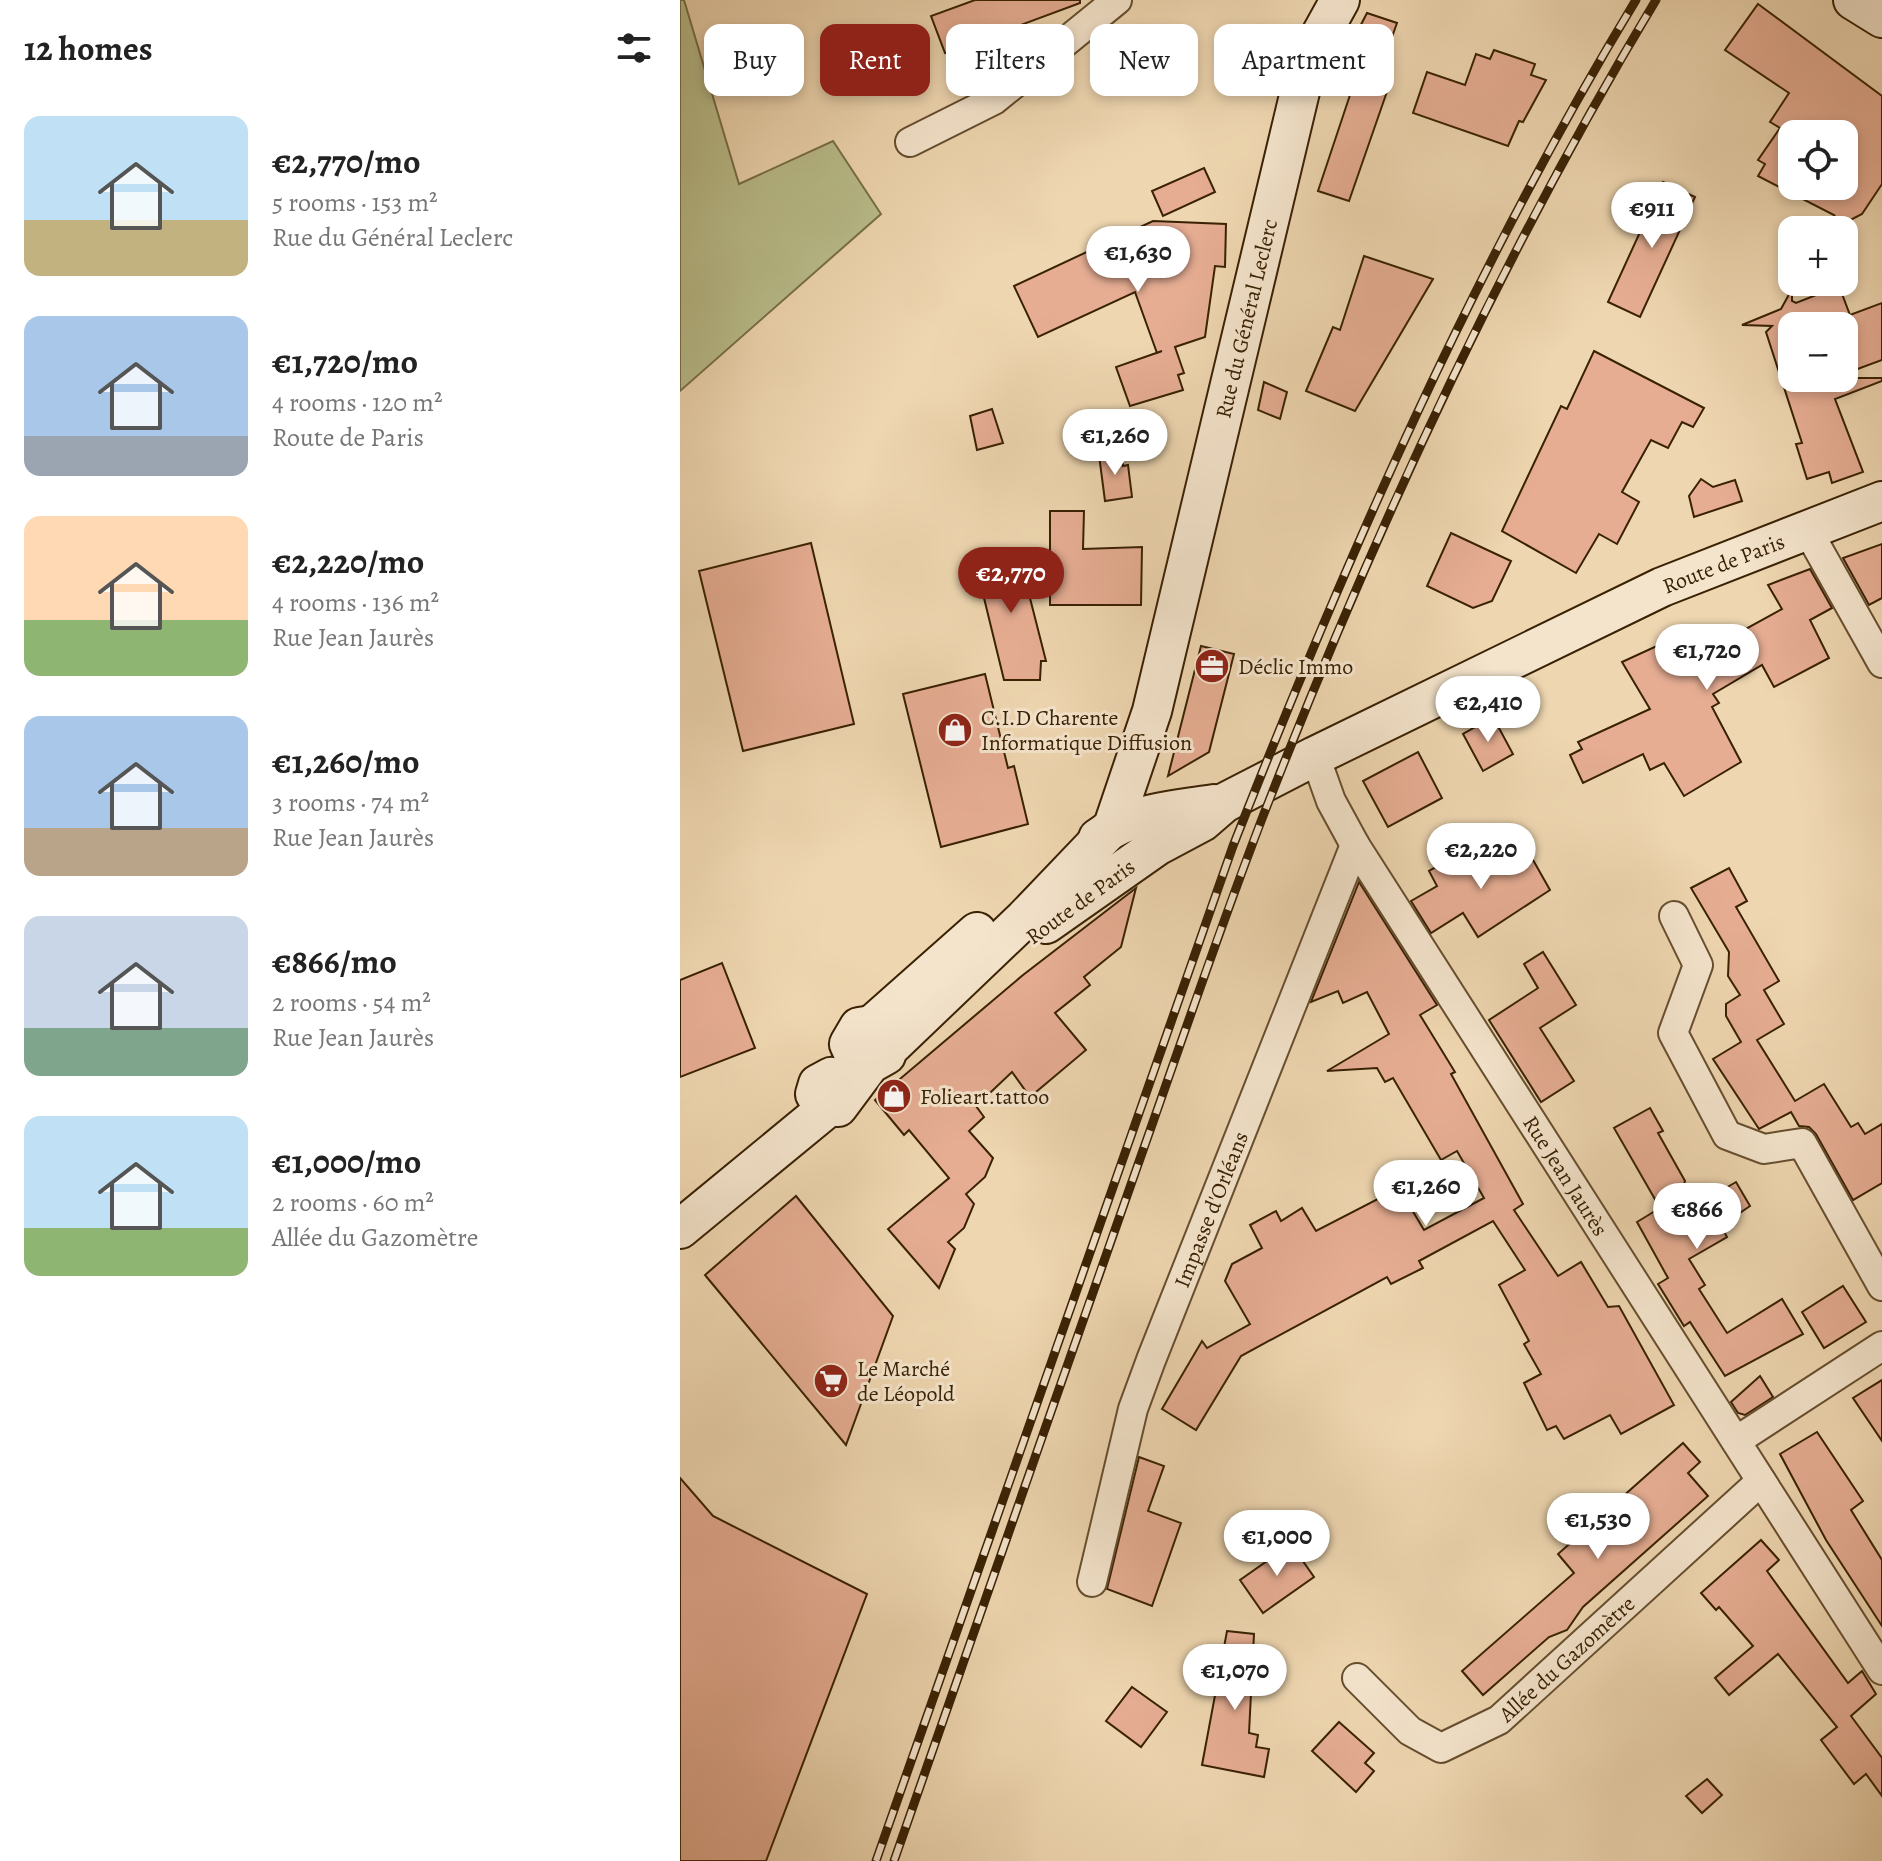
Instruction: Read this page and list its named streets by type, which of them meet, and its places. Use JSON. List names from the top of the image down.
{
  "streets": {
    "main road": ["Rue du Général Leclerc", "Route de Paris"],
    "street": ["Rue Jean Jaurès", "Impasse d'Orléans", "Allée du Gazomètre"]
  },
  "crossings": [
    ["Rue du Général Leclerc", "Route de Paris"],
    ["Route de Paris", "Rue Jean Jaurès"],
    ["Rue Jean Jaurès", "Impasse d'Orléans"],
    ["Rue Jean Jaurès", "Allée du Gazomètre"]
  ],
  "places": {
    "office": ["Déclic Immo"],
    "shop": ["C.I.D Charente Informatique Diffusion", "Folieart.tattoo"],
    "supermarket": ["Le Marché de Léopold"]
  },
  "page": {
    "heading": "12 homes",
    "chip": [
      "Buy",
      "Rent",
      "Filters",
      "New",
      "Apartment"
    ],
    "list": [
      {
        "name": "€2,770/mo",
        "note": "5 rooms · 153 m² · Rue du Général Leclerc"
      },
      {
        "name": "€1,720/mo",
        "note": "4 rooms · 120 m² · Route de Paris"
      },
      {
        "name": "€2,220/mo",
        "note": "4 rooms · 136 m² · Rue Jean Jaurès"
      },
      {
        "name": "€1,260/mo",
        "note": "3 rooms · 74 m² · Rue Jean Jaurès"
      },
      {
        "name": "€866/mo",
        "note": "2 rooms · 54 m² · Rue Jean Jaurès"
      },
      {
        "name": "€1,000/mo",
        "note": "2 rooms · 60 m² · Allée du Gazomètre"
      }
    ],
    "map_buttons": ["+", "−"],
    "price": [
      "€911",
      "€1,630",
      "€1,260",
      "€2,770",
      "€1,720",
      "€2,410",
      "€2,220",
      "€1,260",
      "€866",
      "€1,530",
      "€1,000",
      "€1,070"
    ]
  }
}
